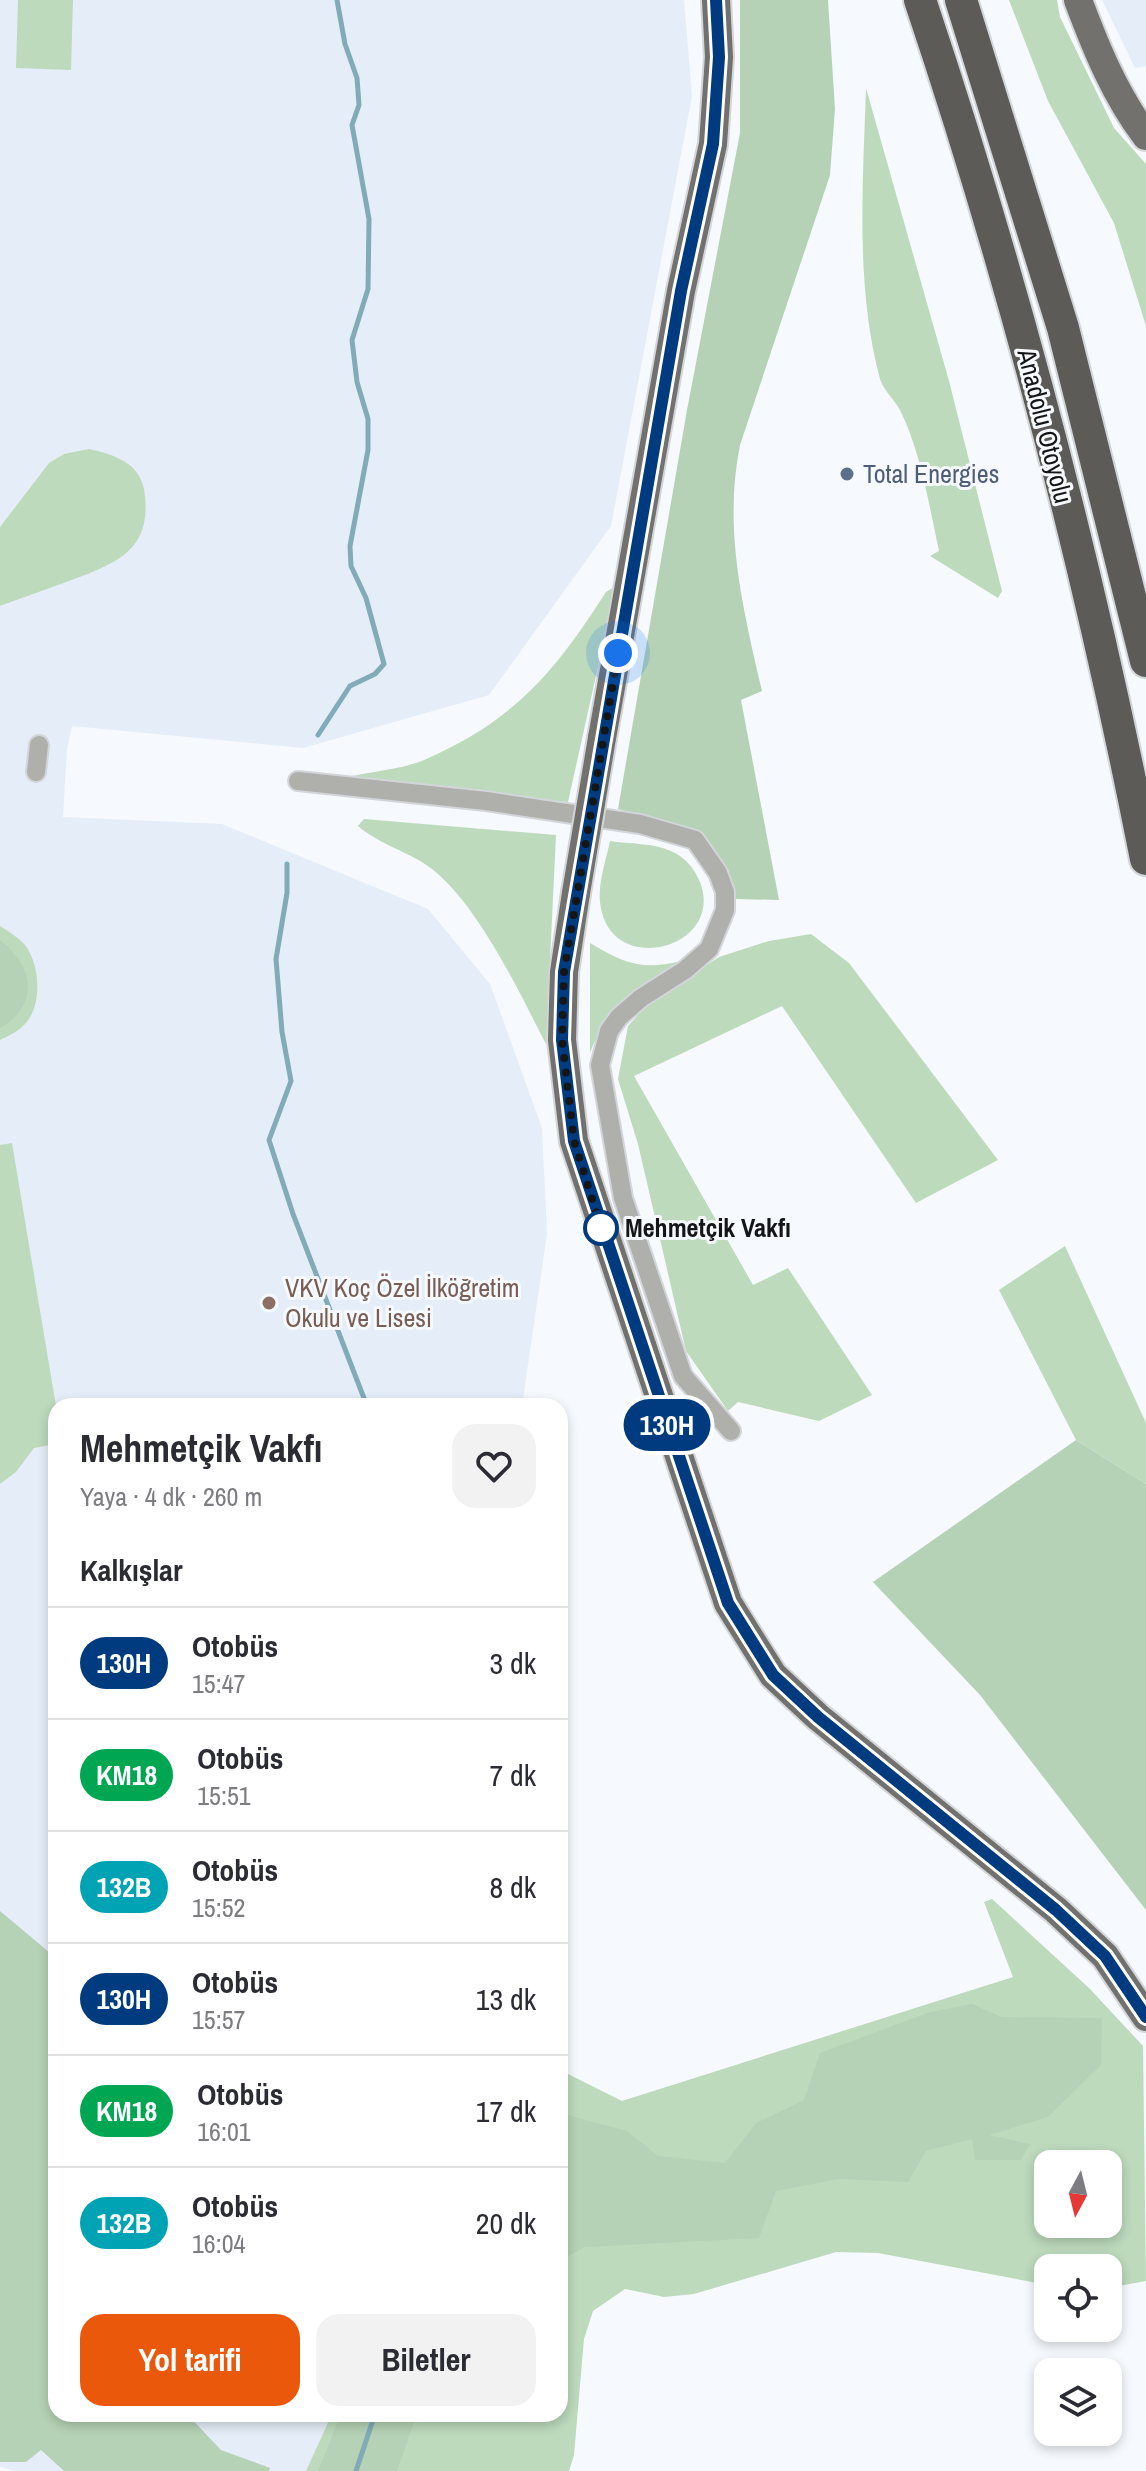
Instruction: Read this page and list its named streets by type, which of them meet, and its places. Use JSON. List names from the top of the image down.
{
  "streets": {
    "highway": ["Anadolu Otoyolu"]
  },
  "places": ["Total Energies", "Mehmetçik Vakfı", "VKV Koç Özel İlköğretim Okulu ve Lisesi"],
  "lines": ["bus line 130H"],
  "north": "bottom",
  "page": {
    "on_map": "130H",
    "heading": [
      ["Mehmetçik Vakfı", "Yaya · 4 dk · 260 m"],
      "Kalkışlar"
    ],
    "list": [
      {
        "mark": "130H",
        "name": "Otobüs",
        "note": "15:47",
        "value": "3 dk"
      },
      {
        "mark": "KM18",
        "name": "Otobüs",
        "note": "15:51",
        "value": "7 dk"
      },
      {
        "mark": "132B",
        "name": "Otobüs",
        "note": "15:52",
        "value": "8 dk"
      },
      {
        "mark": "130H",
        "name": "Otobüs",
        "note": "15:57",
        "value": "13 dk"
      },
      {
        "mark": "KM18",
        "name": "Otobüs",
        "note": "16:01",
        "value": "17 dk"
      },
      {
        "mark": "132B",
        "name": "Otobüs",
        "note": "16:04",
        "value": "20 dk"
      }
    ],
    "buttons": ["Yol tarifi", "Biletler"]
  }
}
